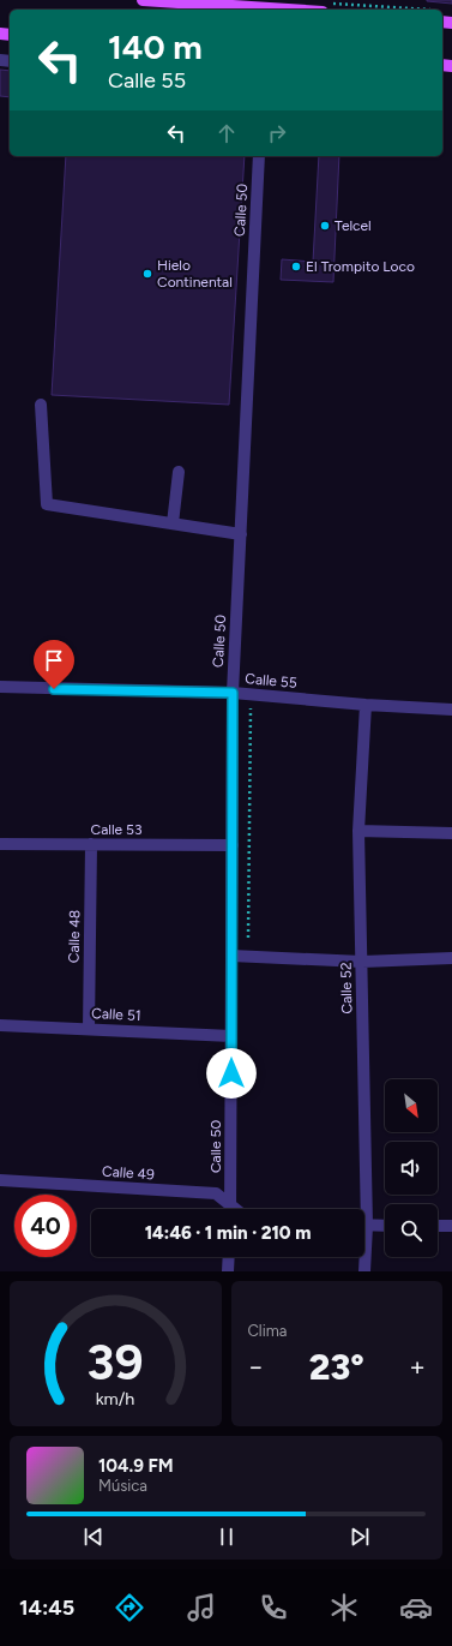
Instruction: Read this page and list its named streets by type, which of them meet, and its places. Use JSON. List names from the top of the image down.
{
  "streets": {
    "street": [
      "Calle 50",
      "Calle 55",
      "Calle 53",
      "Calle 48",
      "Calle 52",
      "Calle 51",
      "Calle 49"
    ]
  },
  "crossings": [
    ["Calle 50", "Calle 55"],
    ["Calle 50", "Calle 53"],
    ["Calle 50", "Calle 51"],
    ["Calle 55", "Calle 52"],
    ["Calle 53", "Calle 48"],
    ["Calle 48", "Calle 51"]
  ],
  "places": ["Telcel", "El Trompito Loco", "Hielo Continental"],
  "north": "bottom right",
  "page": {
    "turn": ["140 m", "Calle 55"],
    "limit": "40",
    "trip": "14:46 · 1 min · 210 m",
    "tile": "Clima",
    "heat": ["−", "23°", "+"],
    "song": ["104.9 FM", "Música"],
    "tabs": "14:45",
    "gauge": ["39", "km/h"]
  }
}
